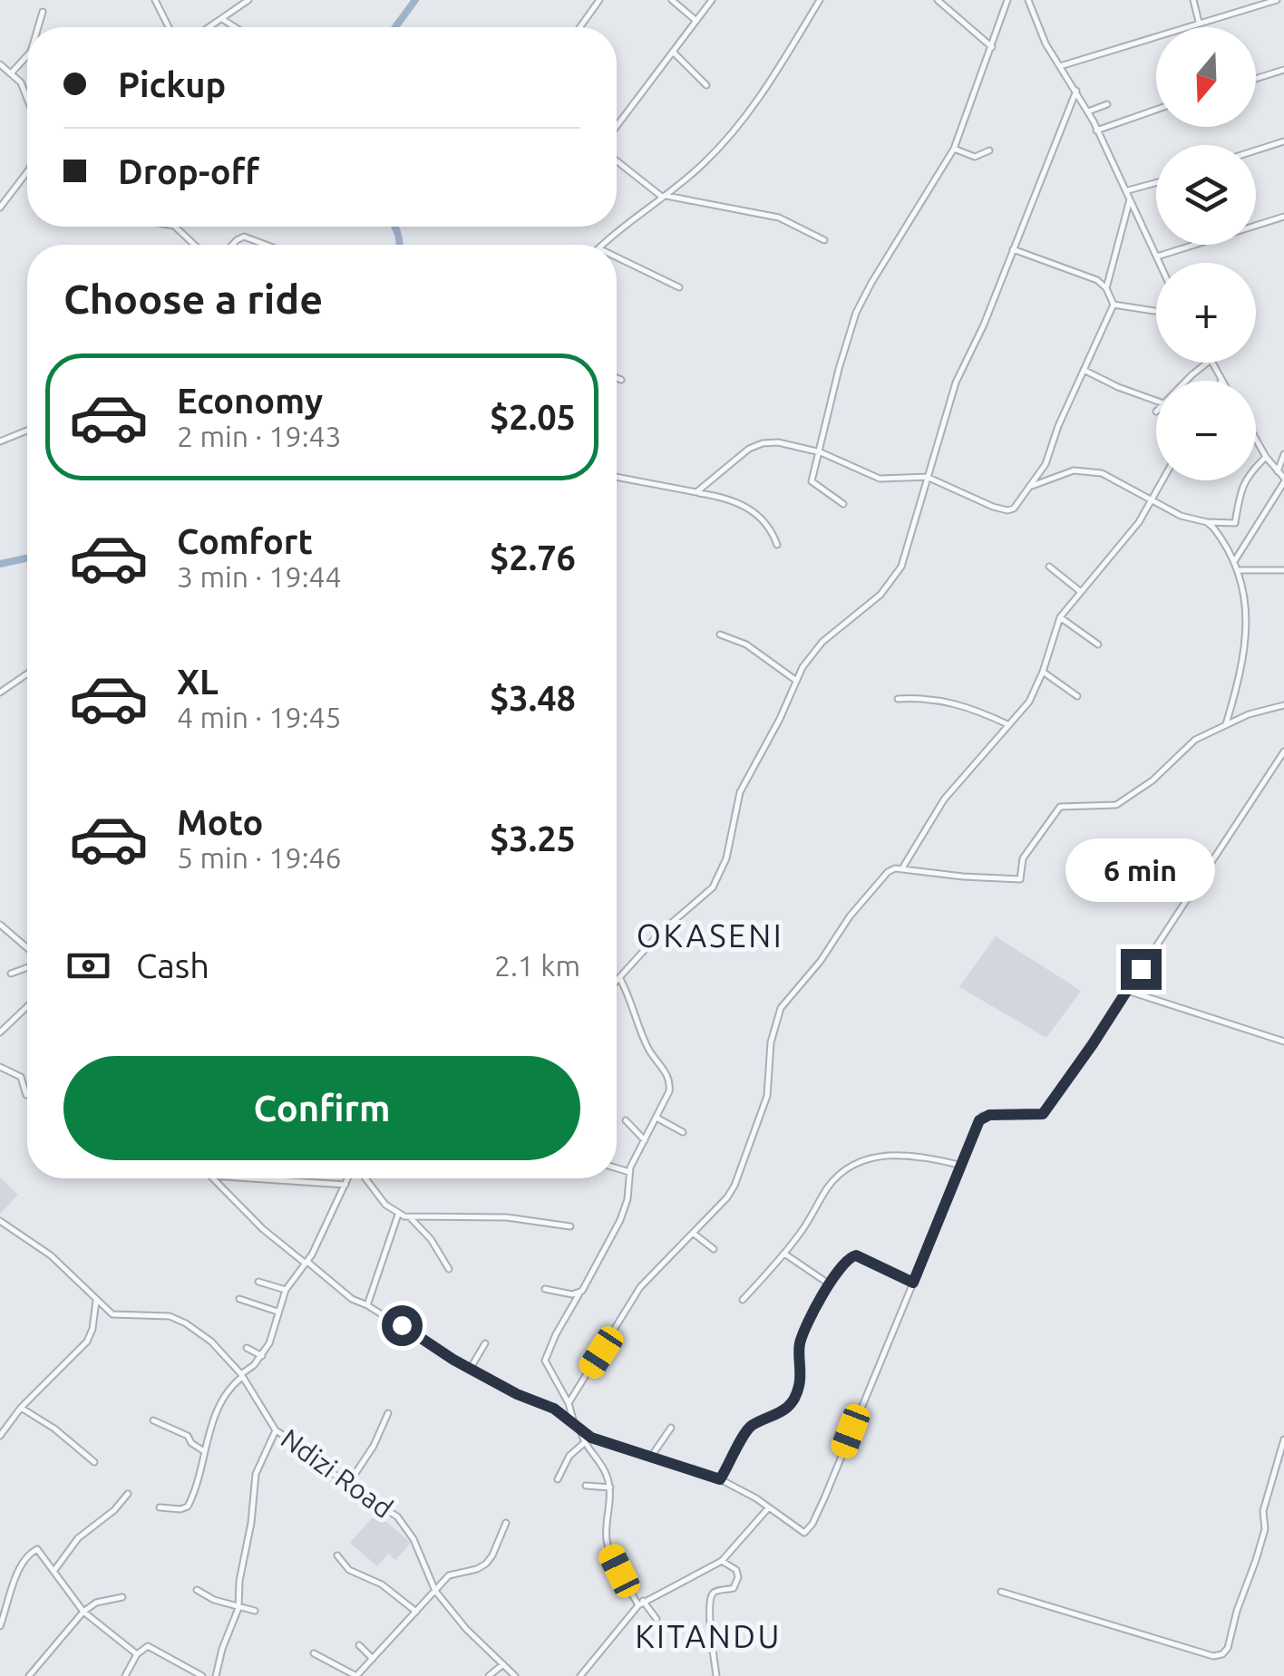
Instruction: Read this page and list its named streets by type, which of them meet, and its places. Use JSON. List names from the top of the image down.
{
  "streets": {
    "street": ["Ndizi Road"]
  },
  "districts": ["OKASENI", "KITANDU"],
  "north": "bottom",
  "page": {
    "map_buttons": ["+", "−"],
    "banner": ["Pickup", "Drop-off"],
    "heading": "Choose a ride",
    "list": [
      {
        "name": "Economy",
        "note": "2 min · 19:43",
        "value": "$2.05"
      },
      {
        "name": "Comfort",
        "note": "3 min · 19:44",
        "value": "$2.76"
      },
      {
        "name": "XL",
        "note": "4 min · 19:45",
        "value": "$3.48"
      },
      {
        "name": "Moto",
        "note": "5 min · 19:46",
        "value": "$3.25"
      }
    ],
    "bubble": "6 min",
    "pay": ["Cash", "2.1 km"],
    "buttons": "Confirm"
  }
}
